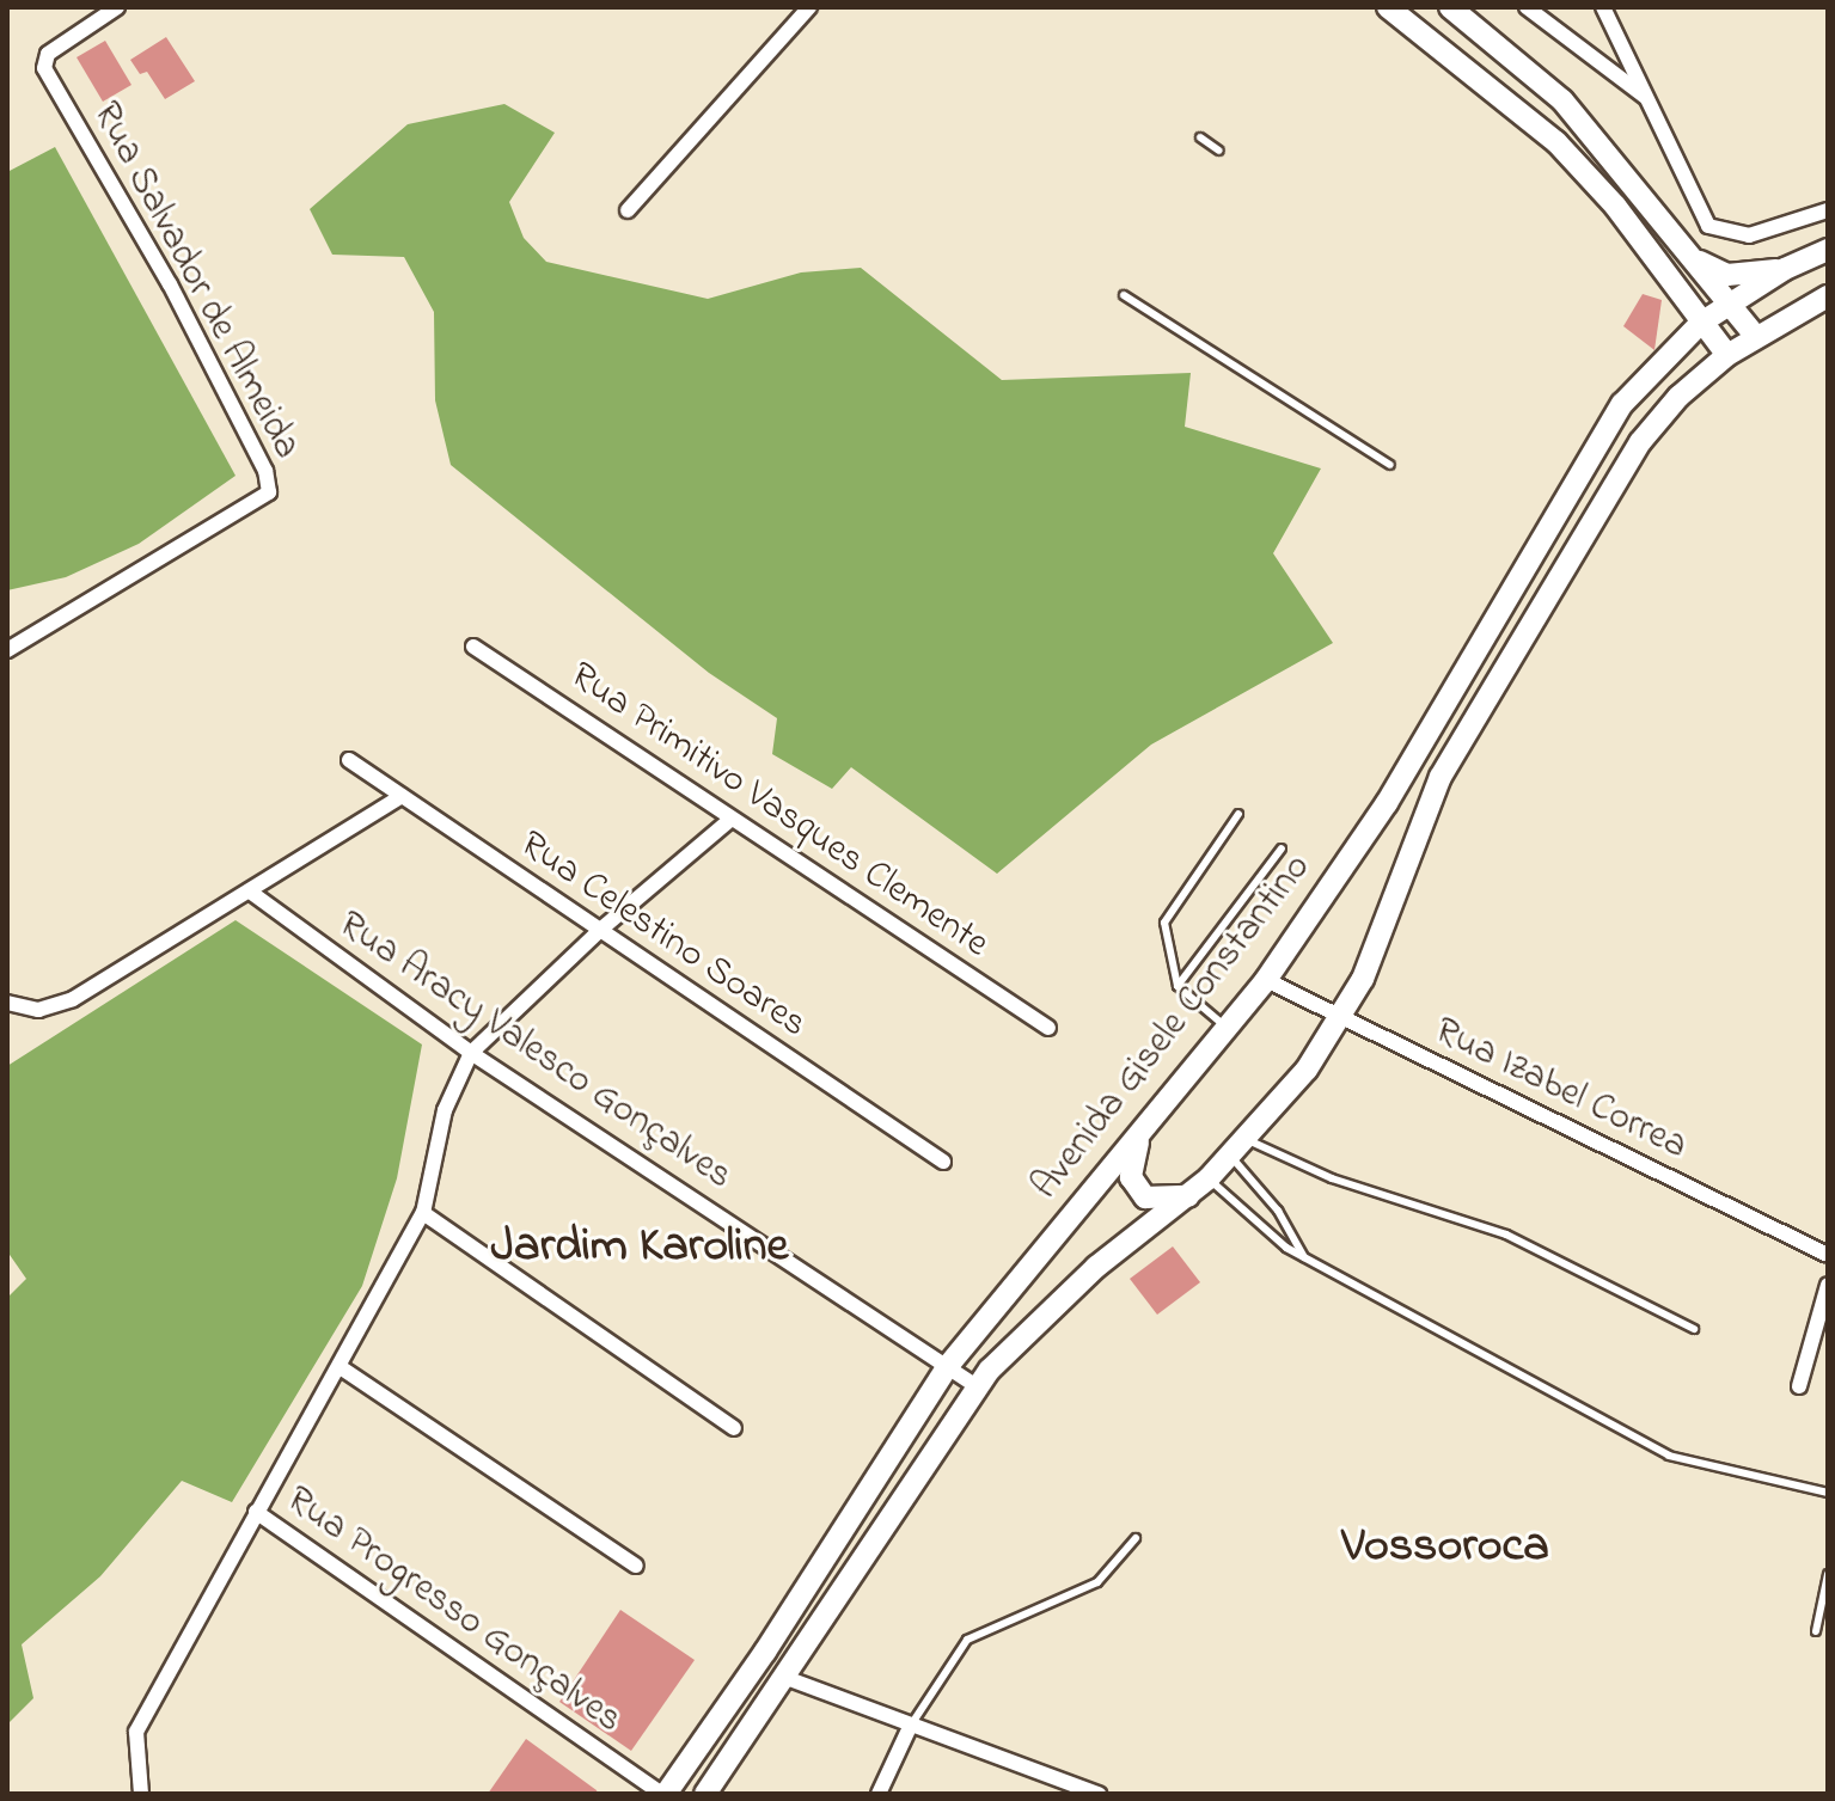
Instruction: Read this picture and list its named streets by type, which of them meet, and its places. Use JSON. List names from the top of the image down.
{
  "streets": {
    "main road": ["Avenida Gisele Constantino"],
    "street": [
      "Rua Salvador de Almeida",
      "Rua Primitivo Vasques Clemente",
      "Rua Celestino Soares",
      "Rua Aracy Valesco Gonçalves",
      "Rua Izabel Correa",
      "Rua Progresso Gonçalves"
    ]
  },
  "crossings": [
    ["Rua Primitivo Vasques Clemente", "Rua Progresso Gonçalves"],
    ["Rua Celestino Soares", "Rua Progresso Gonçalves"],
    ["Avenida Gisele Constantino", "Rua Aracy Valesco Gonçalves"],
    ["Avenida Gisele Constantino", "Rua Izabel Correa"],
    ["Avenida Gisele Constantino", "Rua Progresso Gonçalves"],
    ["Rua Aracy Valesco Gonçalves", "Rua Progresso Gonçalves"]
  ],
  "districts": ["Jardim Karoline", "Vossoroca"]
}
